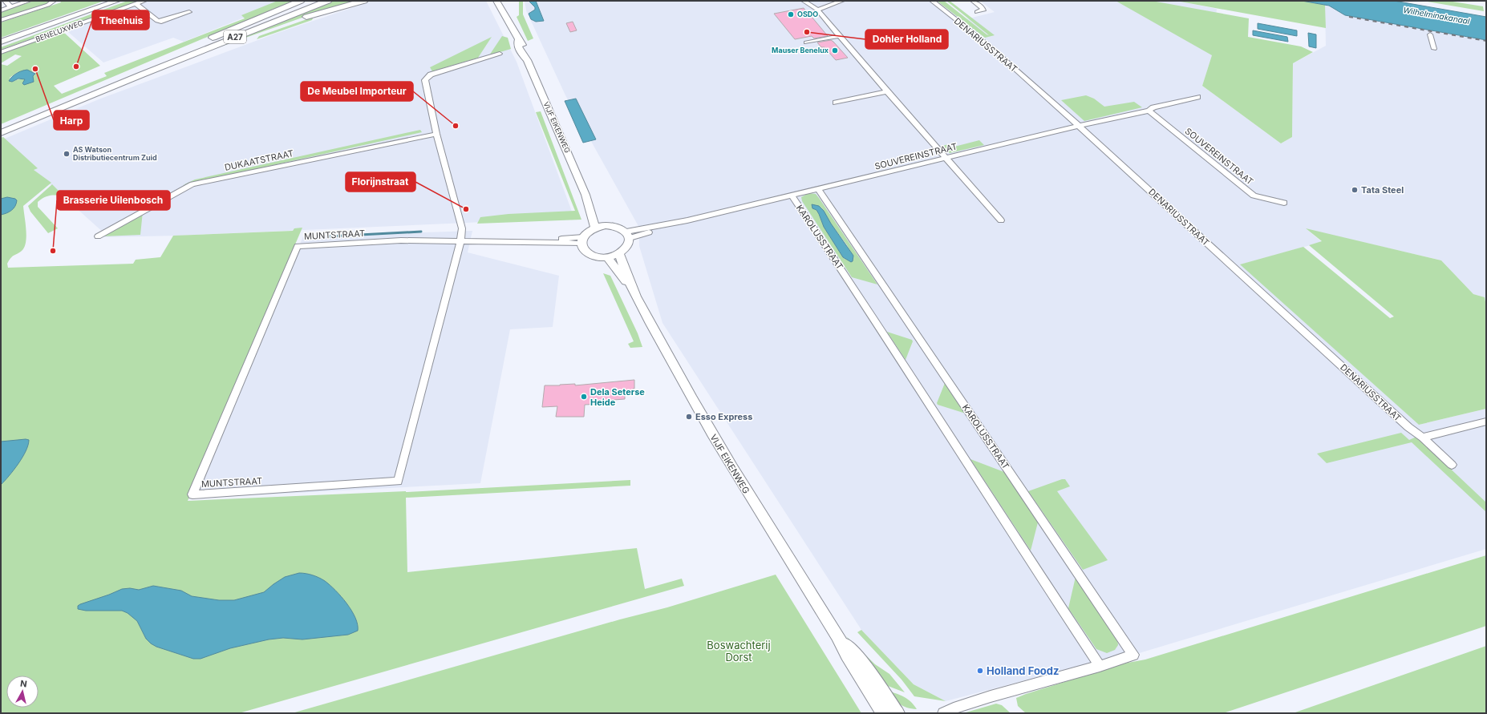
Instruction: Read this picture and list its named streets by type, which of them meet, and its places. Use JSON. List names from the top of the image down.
{
  "streets": {
    "highway": ["A27"],
    "main road": ["BENELUXWEG", "VIJF EIKENWEG"],
    "street": [
      "DENARIUSSTRAAT",
      "SOUVEREINSTRAAT",
      "DUKAATSTRAAT",
      "MUNTSTRAAT",
      "KAROLUSSTRAAT"
    ]
  },
  "crossings": [
    ["DENARIUSSTRAAT", "SOUVEREINSTRAAT"],
    ["VIJF EIKENWEG", "SOUVEREINSTRAAT"],
    ["SOUVEREINSTRAAT", "KAROLUSSTRAAT"]
  ],
  "water": ["Wilhelminakanaal"],
  "parks": ["Boswachterij Dorst"],
  "places": [
    "OSDO",
    "Dohler Holland",
    "Mauser Benelux",
    "Theehuis",
    "Harp",
    "De Meubel Importeur",
    "AS Watson Distributiecentrum Zuid",
    "Tata Steel",
    "Florijnstraat",
    "Brasserie Uilenbosch",
    "Dela Seterse Heide",
    "Esso Express",
    "Holland Foodz"
  ],
  "north": "top"
}
